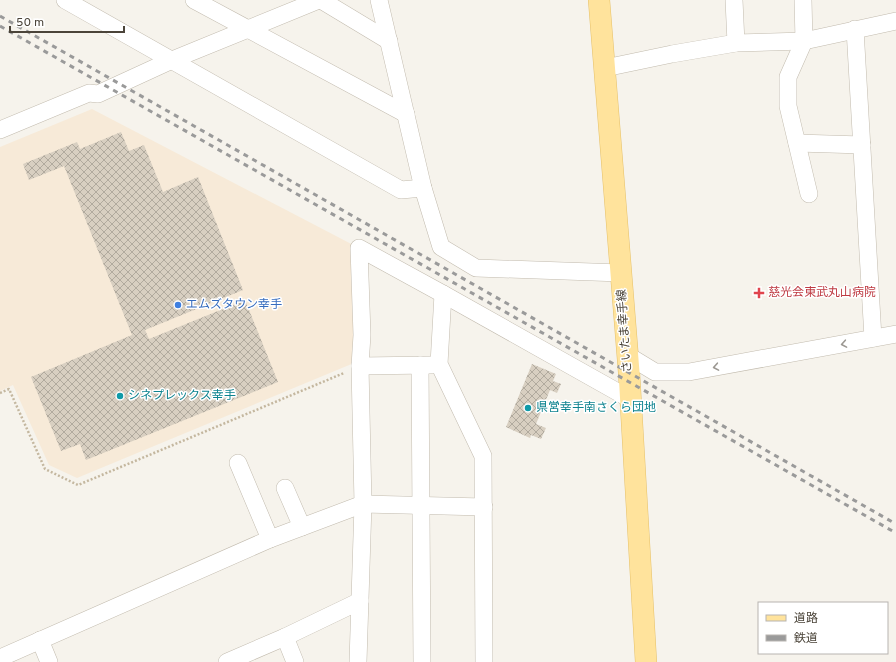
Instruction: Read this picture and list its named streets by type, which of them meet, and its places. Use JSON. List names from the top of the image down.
{
  "streets": {
    "main road": ["さいたま幸手線"]
  },
  "places": {
    "health": ["慈光会東武丸山病院"],
    "other": ["エムズタウン幸手", "シネプレックス幸手", "県営幸手南さくら団地"]
  },
  "legend": ["道路", "鉄道"],
  "scale_bar": "50 m"
}
